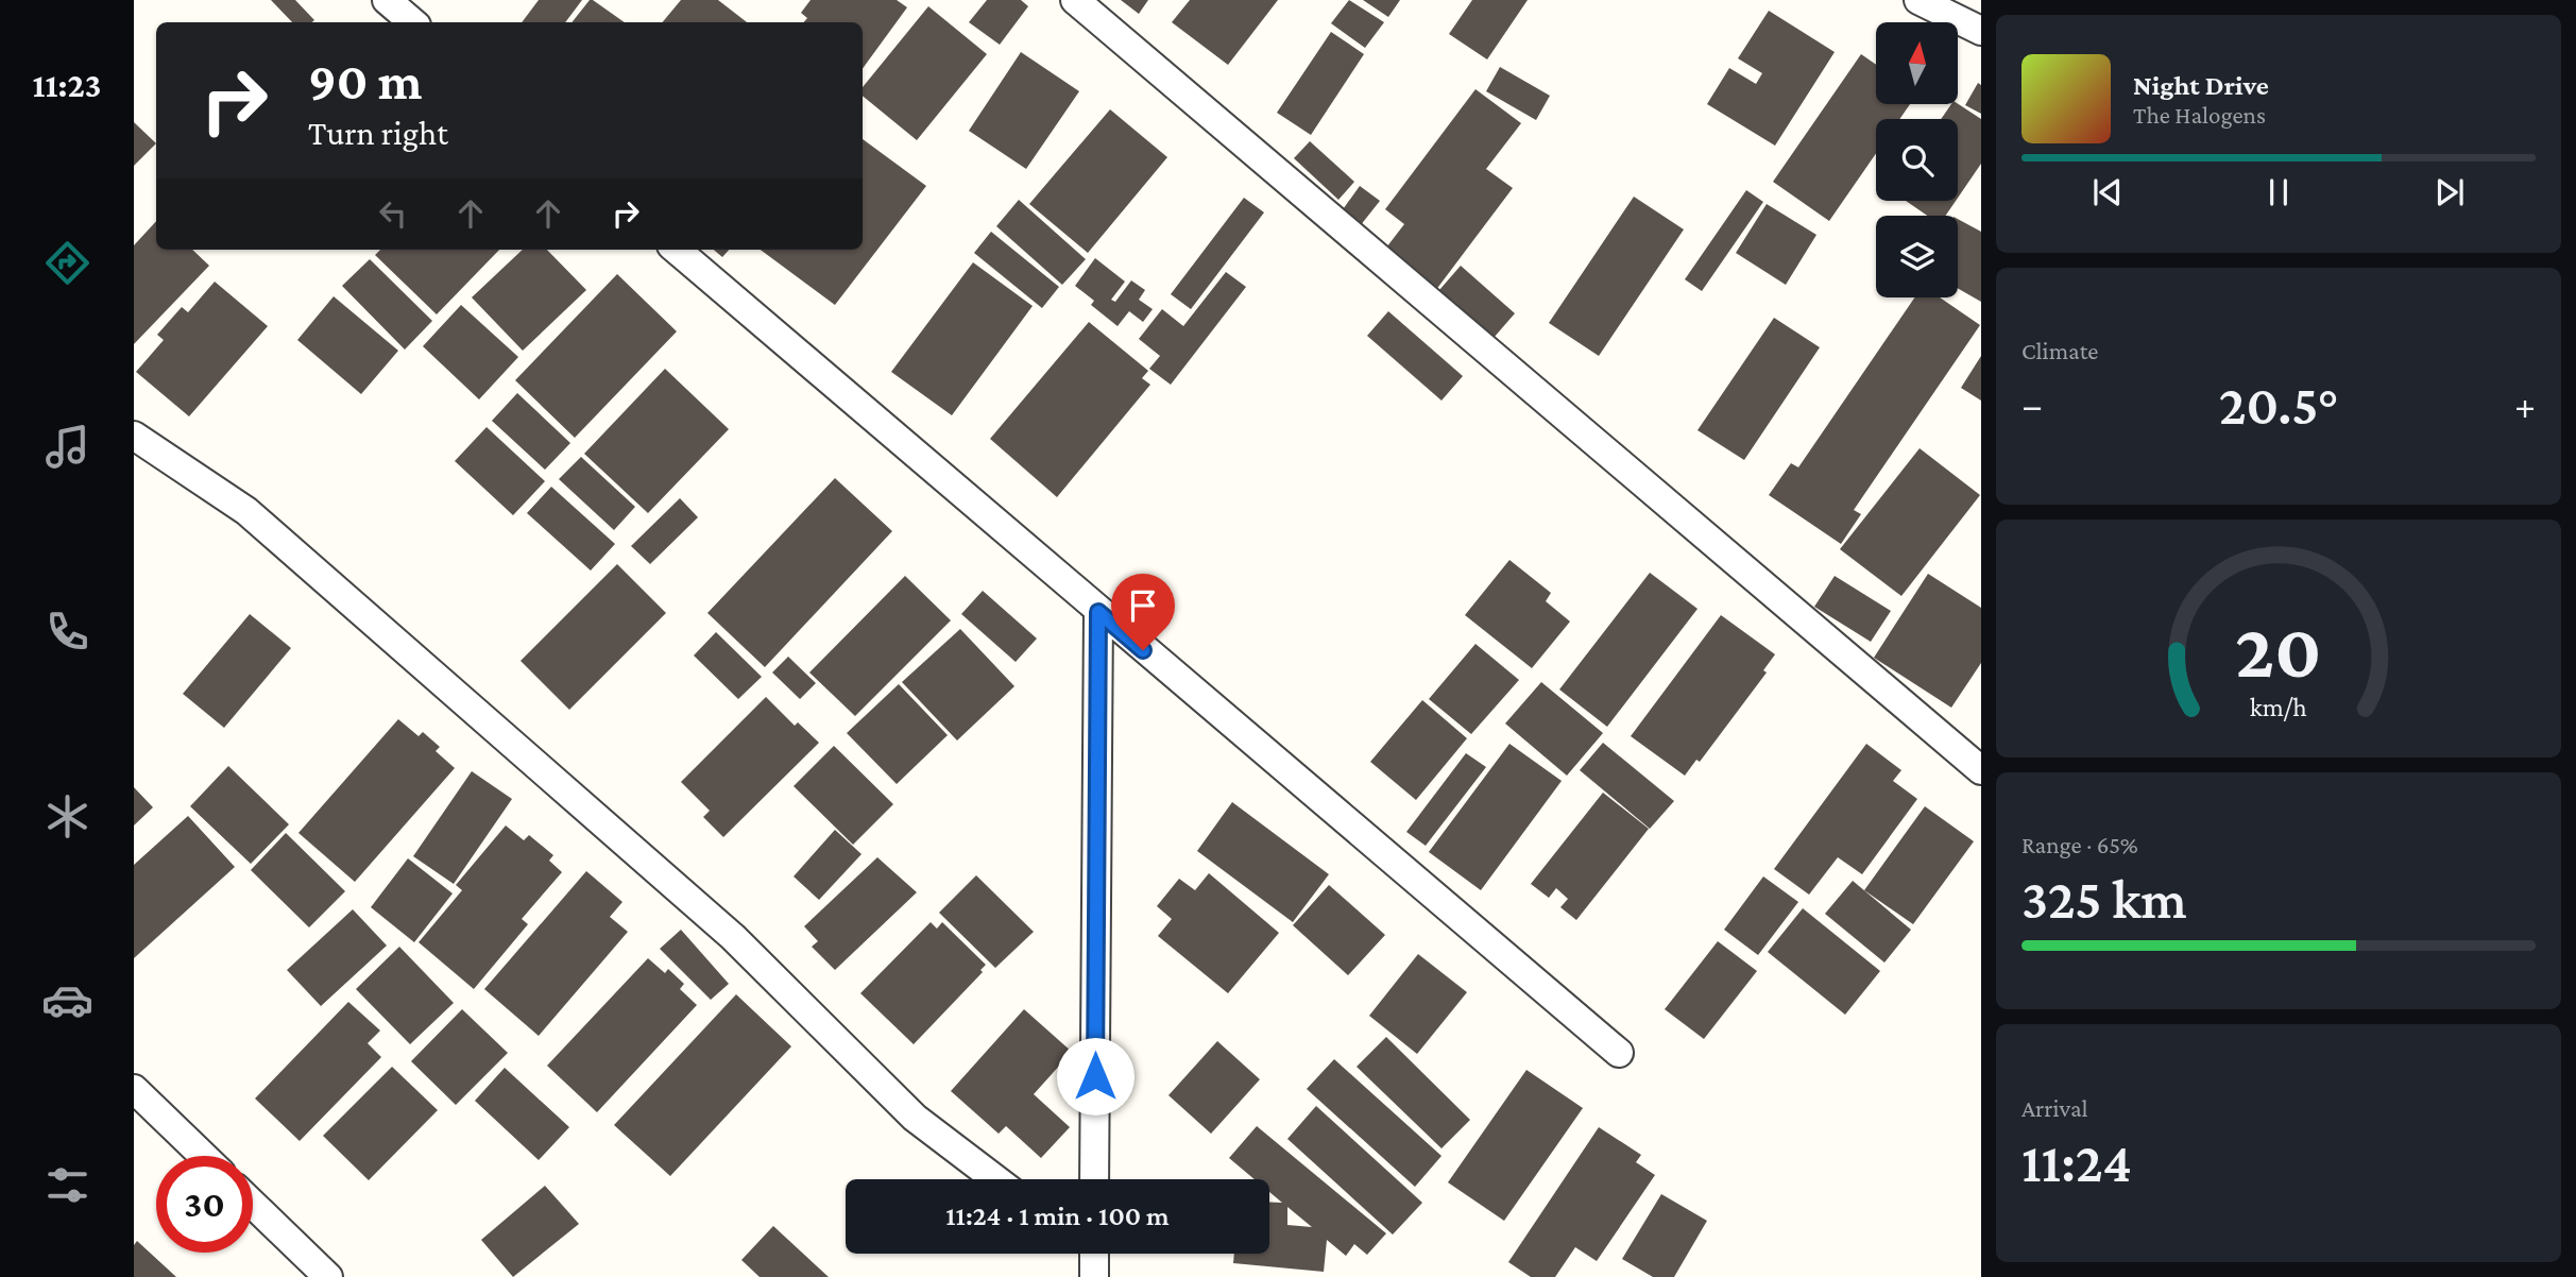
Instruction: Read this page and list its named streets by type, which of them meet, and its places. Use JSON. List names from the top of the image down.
{
  "north": "top",
  "page": {
    "tabs": "11:23",
    "turn": ["90 m", "Turn right"],
    "song": ["Night Drive", "The Halogens"],
    "tile": [
      "Climate",
      ["Range · 65%", "325 km"],
      ["Arrival", "11:24"]
    ],
    "heat": ["−", "20.5°", "+"],
    "limit": "30",
    "trip": "11:24 · 1 min · 100 m",
    "gauge": ["20", "km/h"]
  }
}
